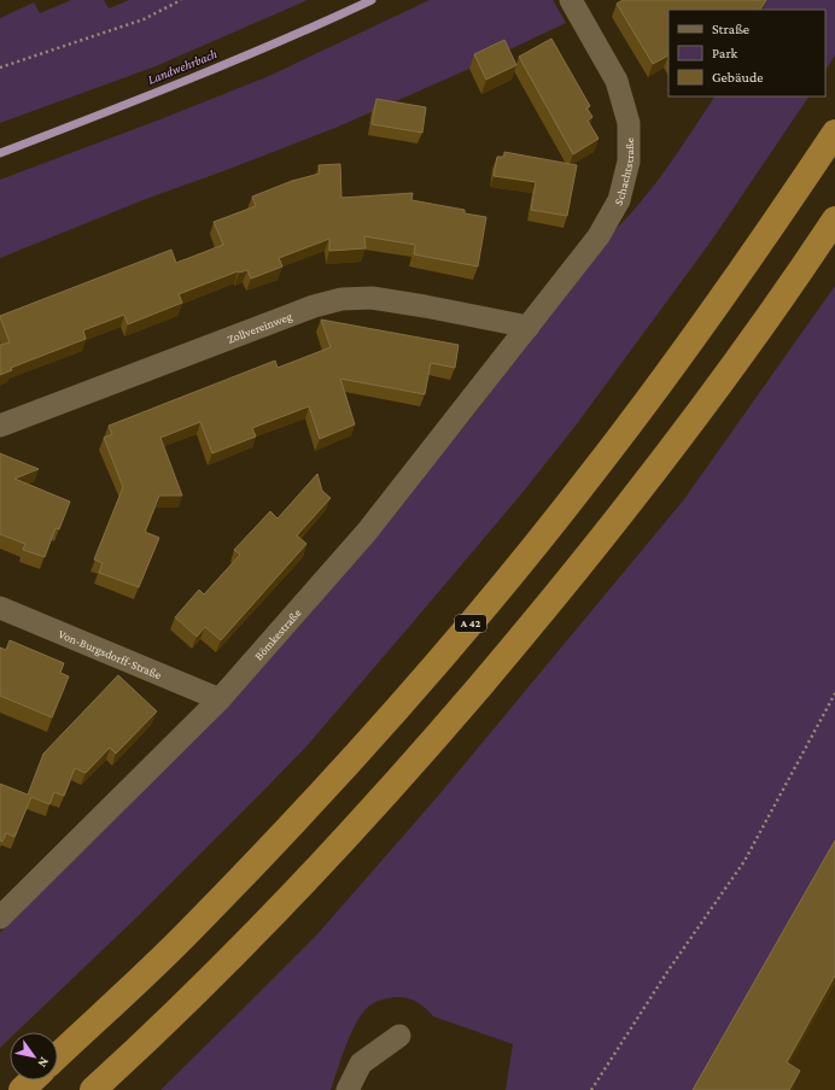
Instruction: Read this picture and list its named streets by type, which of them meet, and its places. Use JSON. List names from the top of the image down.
{
  "streets": {
    "highway": ["A 42"],
    "street": [
      "Schachtstraße",
      "Zollvereinweg",
      "Bömkestraße",
      "Von-Burgsdorff-Straße"
    ]
  },
  "crossings": [
    ["Schachtstraße", "Zollvereinweg"],
    ["Schachtstraße", "Bömkestraße"],
    ["Zollvereinweg", "Bömkestraße"],
    ["Bömkestraße", "Von-Burgsdorff-Straße"]
  ],
  "water": ["Landwehrbach"],
  "legend": ["Straße", "Park", "Gebäude"],
  "north": "bottom right"
}
